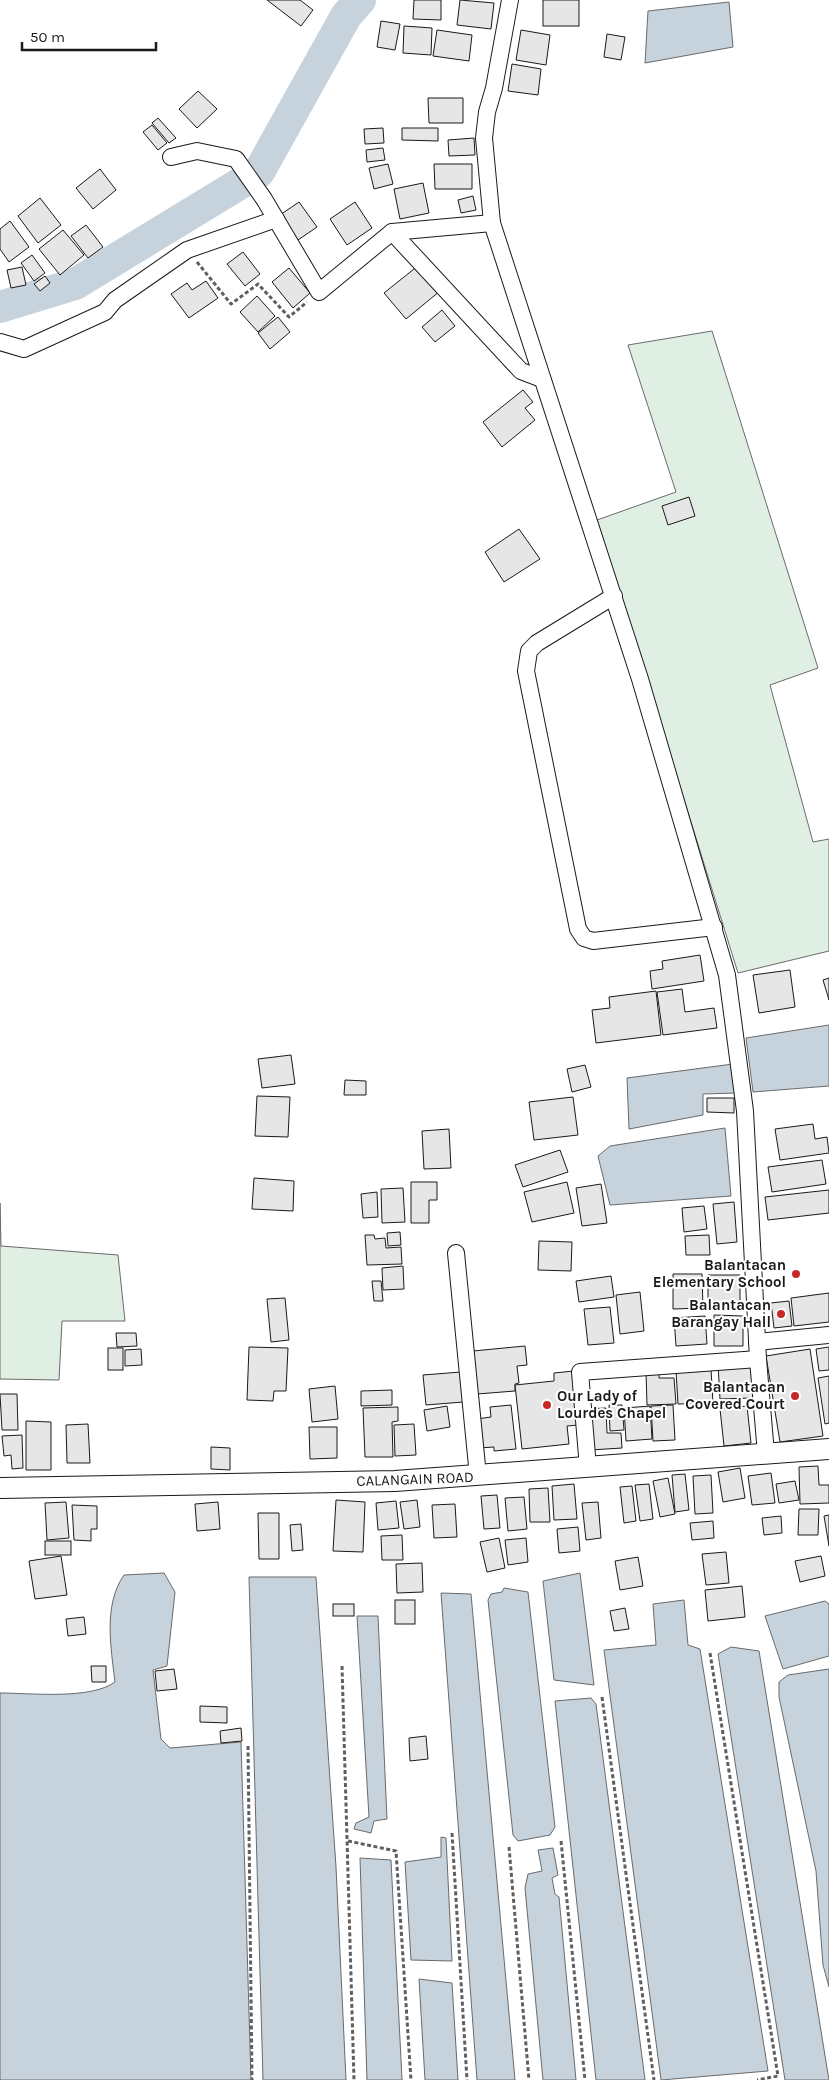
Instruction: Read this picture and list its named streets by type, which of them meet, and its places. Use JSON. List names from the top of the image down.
{
  "streets": {
    "street": ["CALANGAIN ROAD"]
  },
  "places": [
    "Balantacan Elementary School",
    "Balantacan Barangay Hall",
    "Balantacan Covered Court",
    "Our Lady of Lourdes Chapel"
  ],
  "scale_bar": "50 m"
}
